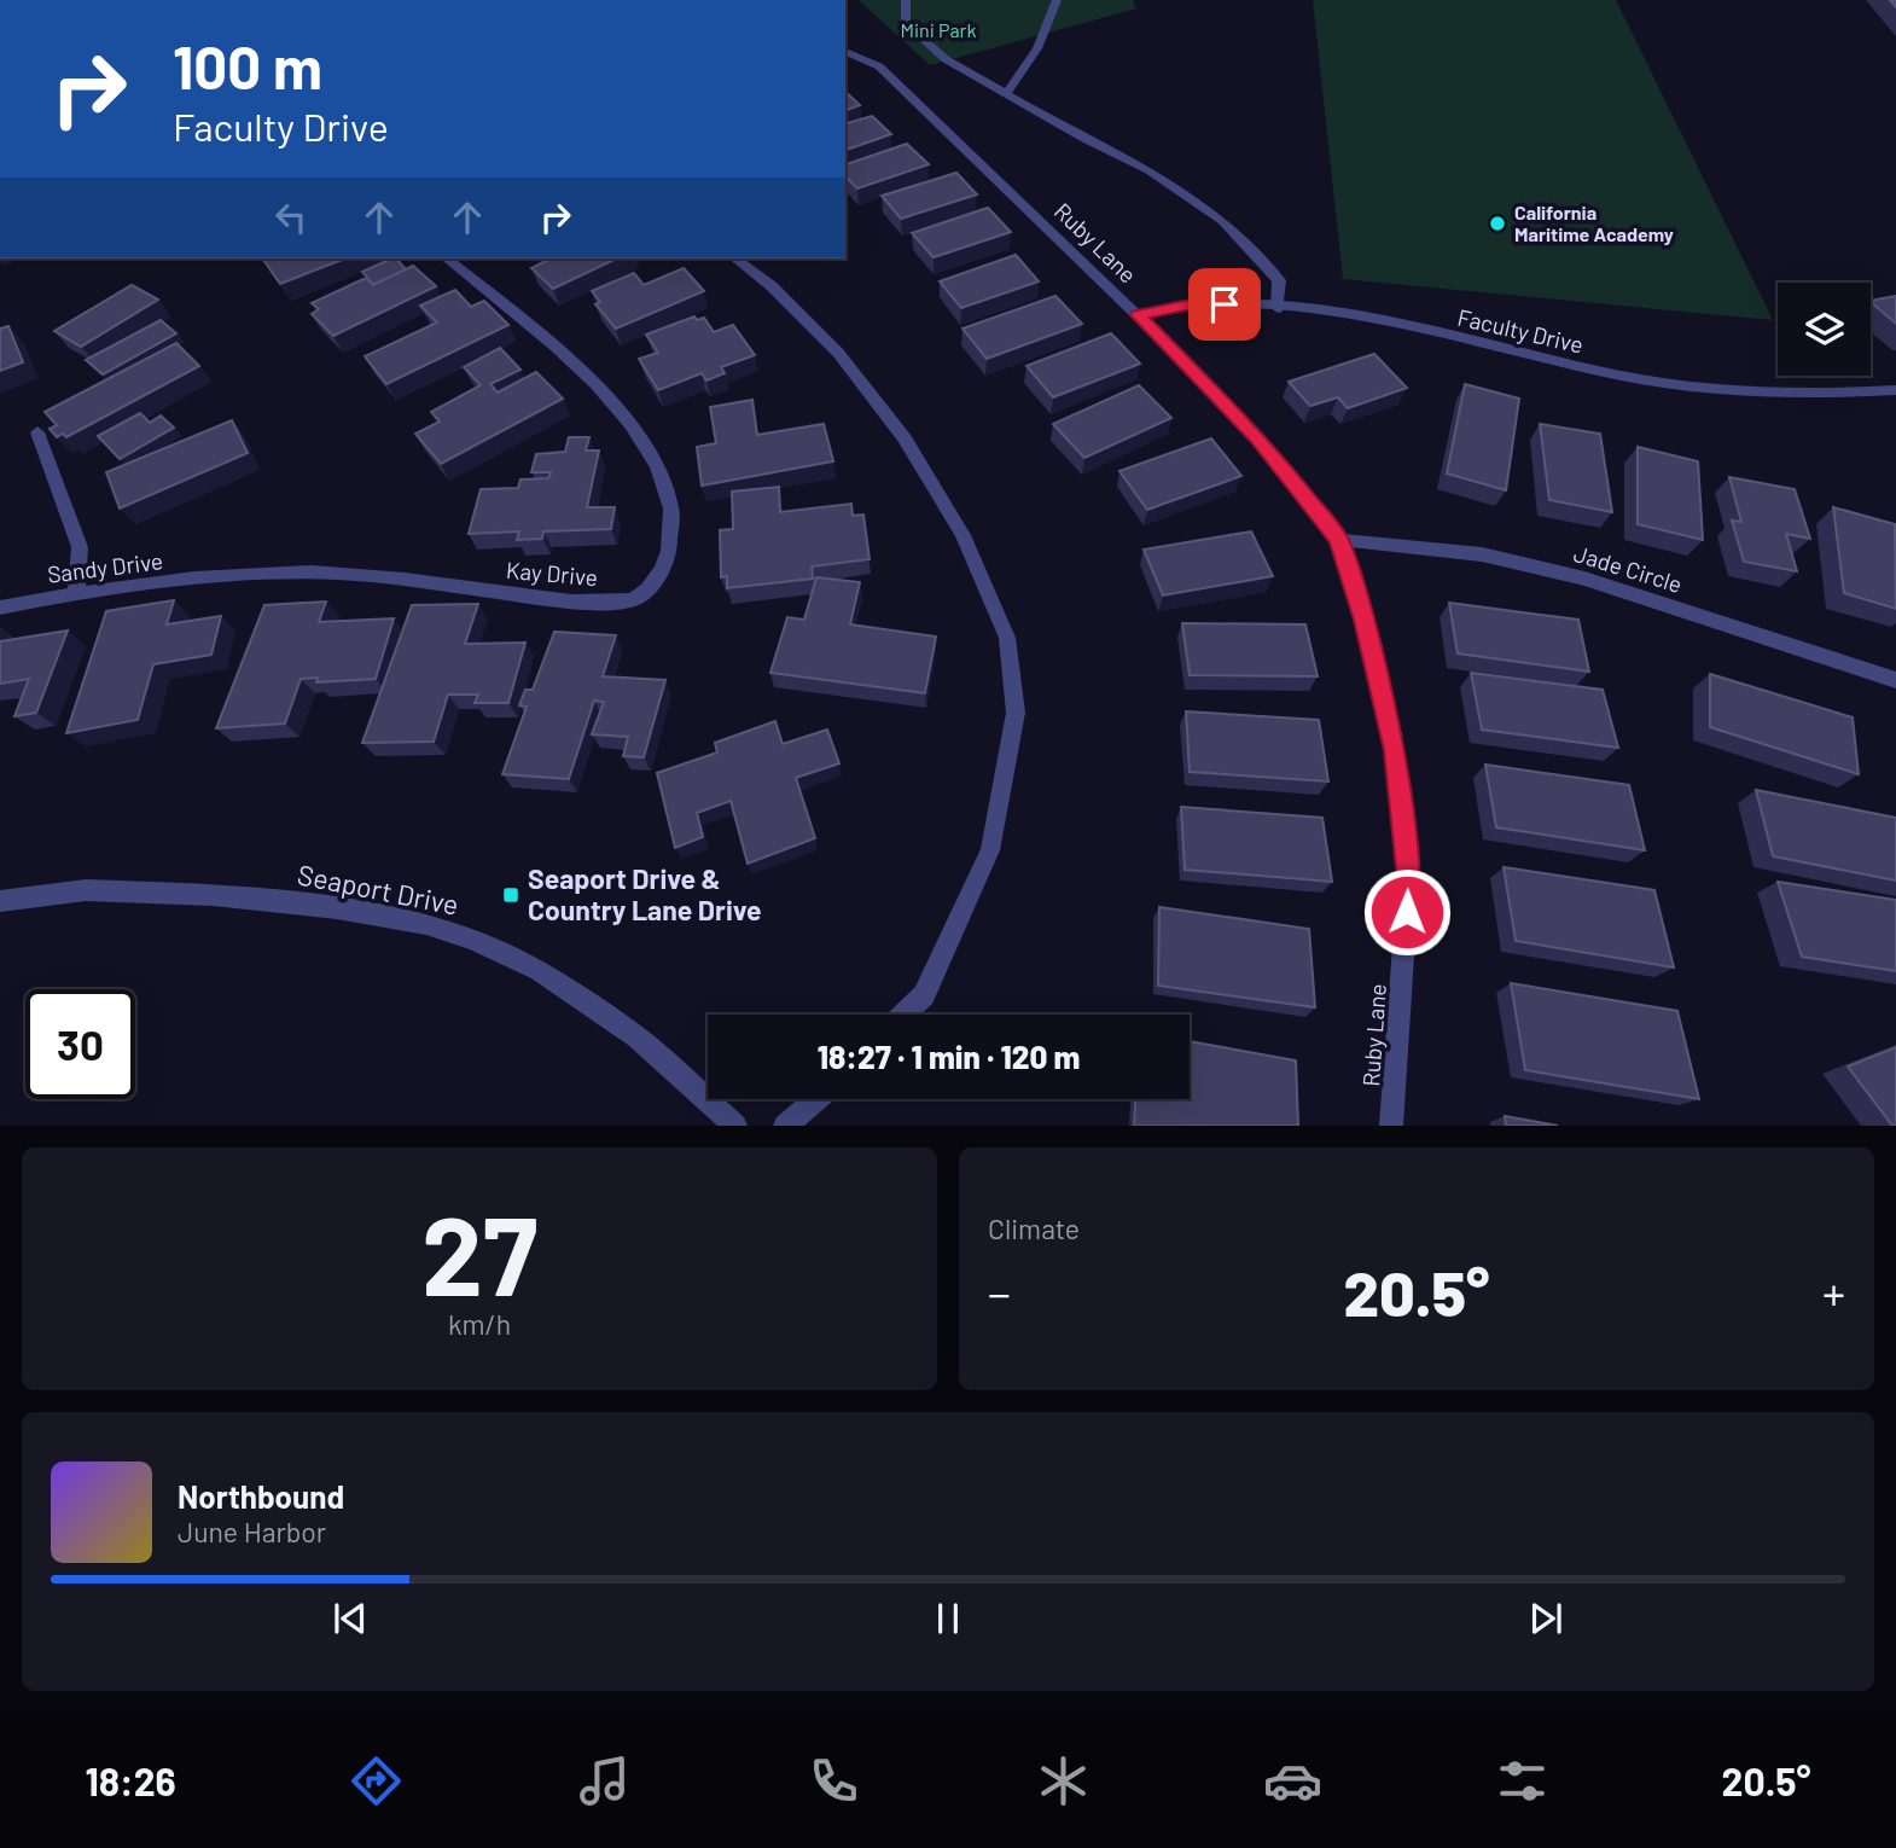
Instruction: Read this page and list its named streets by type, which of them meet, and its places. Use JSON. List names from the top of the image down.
{
  "streets": {
    "street": [
      "Ruby Lane",
      "Faculty Drive",
      "Sandy Drive",
      "Jade Circle",
      "Kay Drive",
      "Seaport Drive"
    ]
  },
  "crossings": [
    ["Ruby Lane", "Faculty Drive"],
    ["Ruby Lane", "Jade Circle"],
    ["Sandy Drive", "Kay Drive"]
  ],
  "parks": ["Mini Park"],
  "places": {
    "other": ["California Maritime Academy"],
    "transit": ["Seaport Drive & Country Lane Drive"]
  },
  "page": {
    "turn": ["100 m", "Faculty Drive"],
    "limit": "30",
    "trip": "18:27 · 1 min · 120 m",
    "tile": [
      ["27", "km/h"],
      "Climate"
    ],
    "heat": ["−", "20.5°", "+"],
    "song": ["Northbound", "June Harbor"],
    "tabs": ["18:26", "20.5°"]
  }
}
